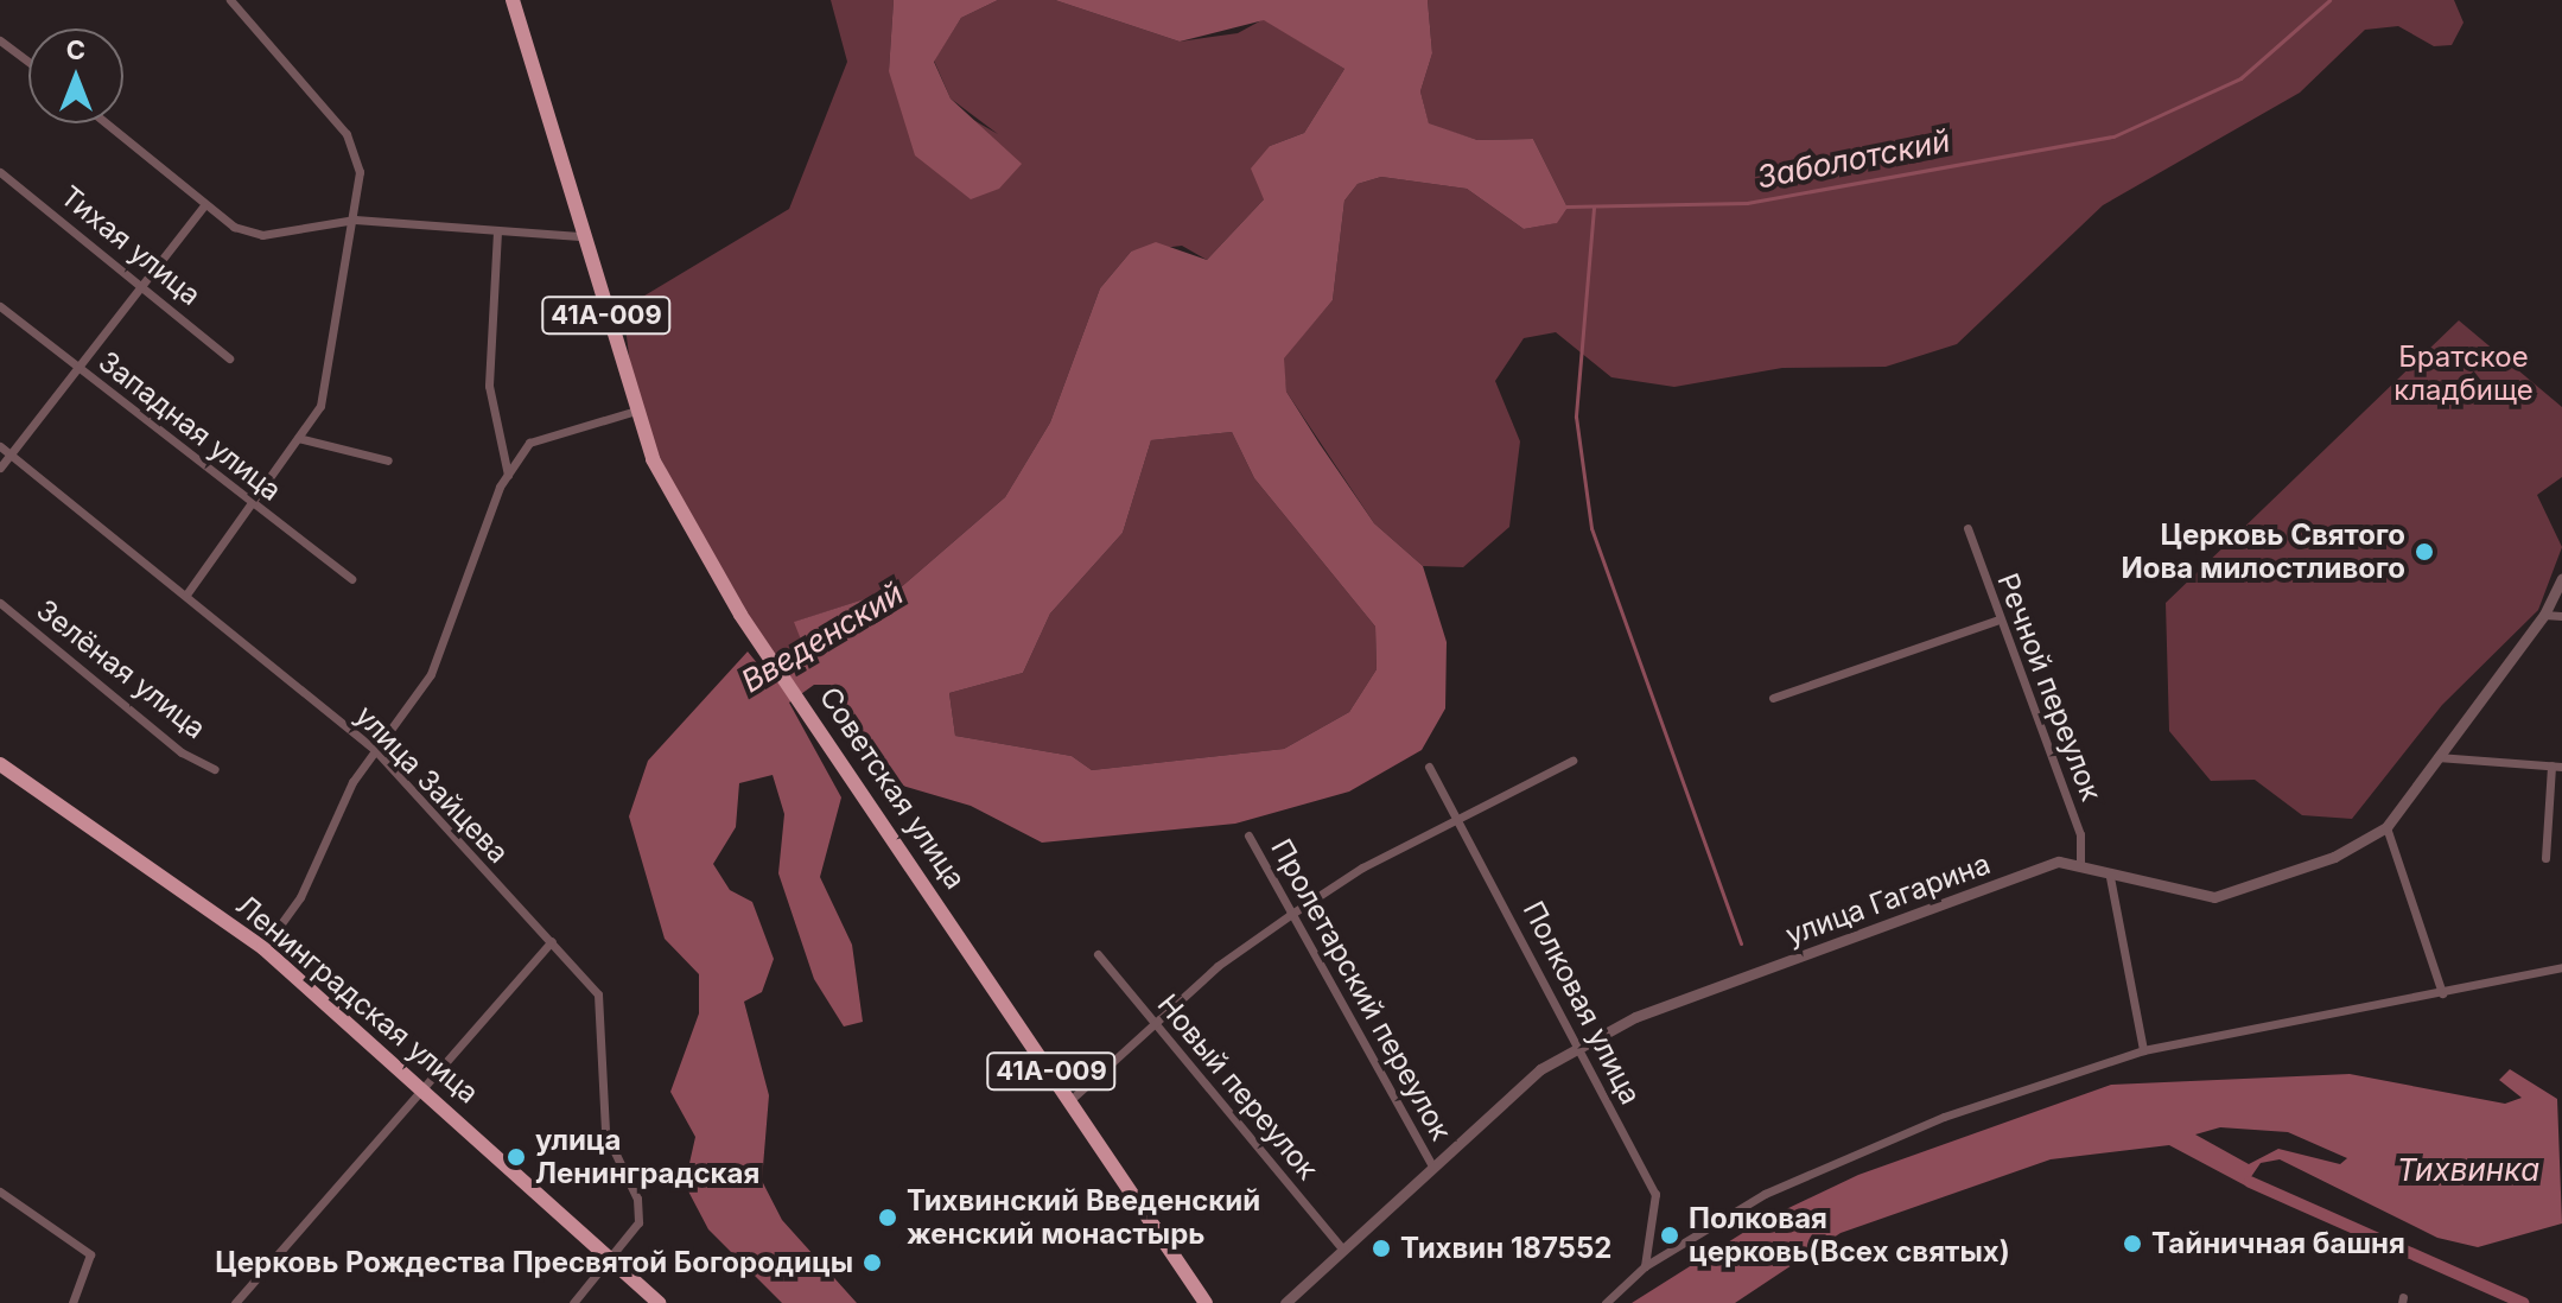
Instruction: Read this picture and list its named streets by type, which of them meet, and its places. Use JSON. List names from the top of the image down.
{
  "streets": {
    "main road": ["41А-009", "Советская улица", "Ленинградская улица"],
    "street": [
      "Тихая улица",
      "Западная улица",
      "Зелёная улица",
      "Речной переулок",
      "улица Зайцева",
      "улица Гагарина",
      "Пролетарский переулок",
      "Полковая улица",
      "Новый переулок"
    ]
  },
  "crossings": [
    ["Речной переулок", "улица Гагарина"],
    ["улица Зайцева", "Ленинградская улица"],
    ["улица Гагарина", "Пролетарский переулок"],
    ["улица Гагарина", "Полковая улица"],
    ["улица Гагарина", "Новый переулок"]
  ],
  "water": ["Заболотский", "Введенский", "Тихвинка"],
  "parks": ["Братское кладбище"],
  "places": [
    "Церковь Святого Иова милостливого",
    "улица Ленинградская",
    "Тихвинский Введенский женский монастырь",
    "Полковая церковь(Всех святых)",
    "Тайничная башня",
    "Тихвин 187552",
    "Церковь Рождества Пресвятой Богородицы"
  ],
  "north": "top"
}
